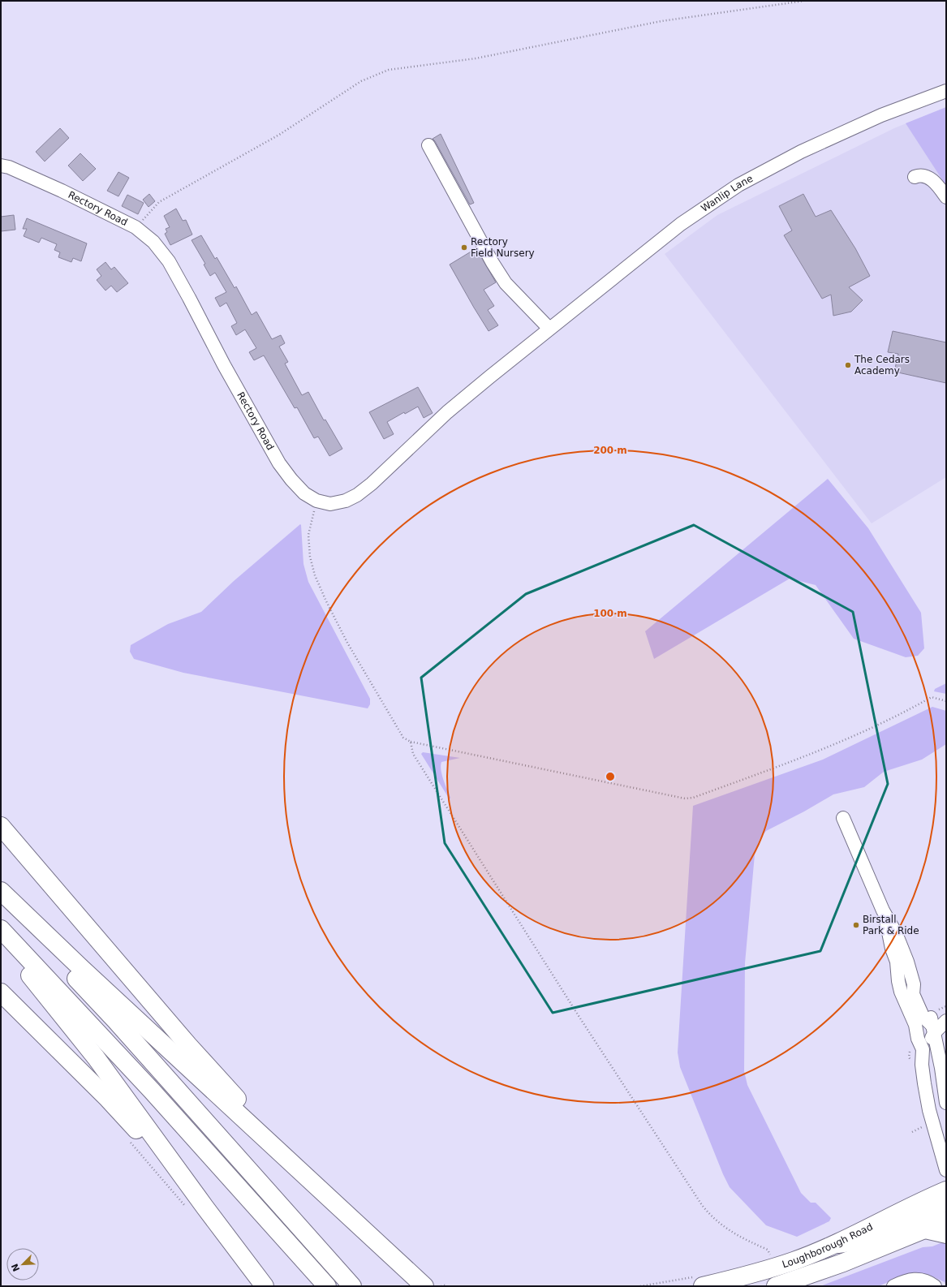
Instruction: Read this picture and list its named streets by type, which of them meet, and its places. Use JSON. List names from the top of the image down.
{
  "streets": {
    "highway": ["Loughborough Road"],
    "street": ["Wanlip Lane", "Rectory Road"]
  },
  "crossings": [
    ["Wanlip Lane", "Rectory Road"]
  ],
  "places": ["Rectory Field Nursery", "The Cedars Academy", "Birstall Park & Ride"],
  "north": "bottom left",
  "rings": ["200 m", "100 m"]
}
